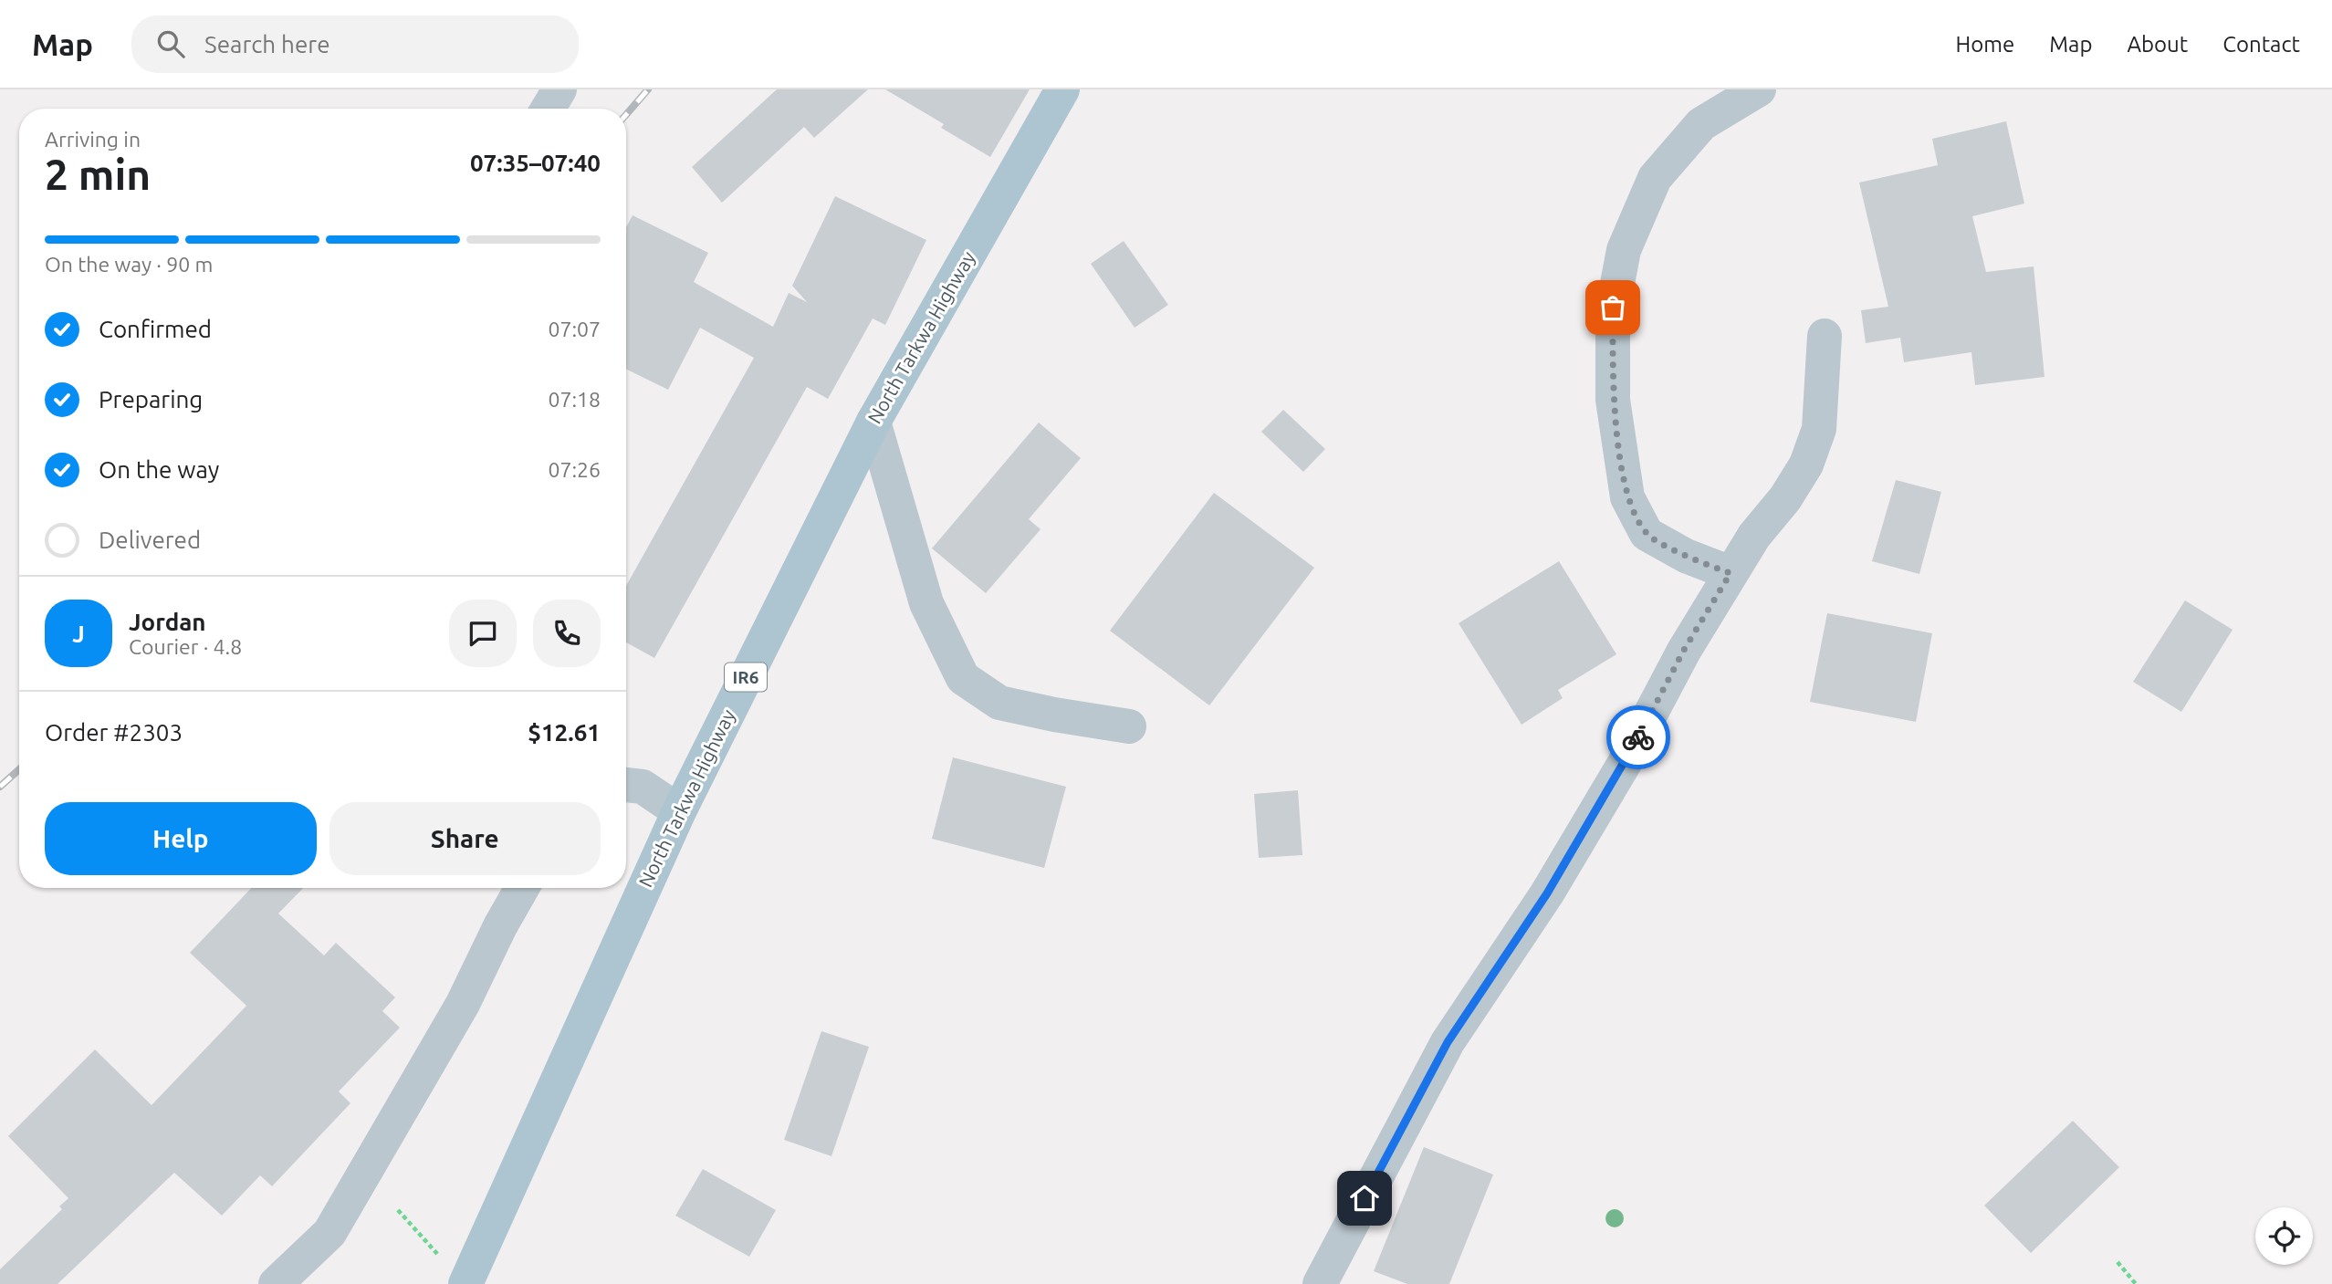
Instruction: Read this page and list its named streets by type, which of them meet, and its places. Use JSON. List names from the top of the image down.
{
  "streets": {
    "main road": ["North Tarkwa Highway", "IR6"]
  },
  "page": {
    "header": "Map",
    "search": "Search here",
    "nav": [
      "Home",
      "Map",
      "About",
      "Contact"
    ],
    "heading": ["2 min", "Arriving in", "07:35–07:40"],
    "panel": [
      "Jordan",
      "Courier · 4.8",
      "Order #2303",
      "$12.61"
    ],
    "bar": "On the way · 90 m",
    "list": [
      ["Confirmed", "07:07"],
      ["Preparing", "07:18"],
      ["On the way", "07:26"],
      "Delivered"
    ],
    "round": "J",
    "buttons": ["Help", "Share"]
  }
}
